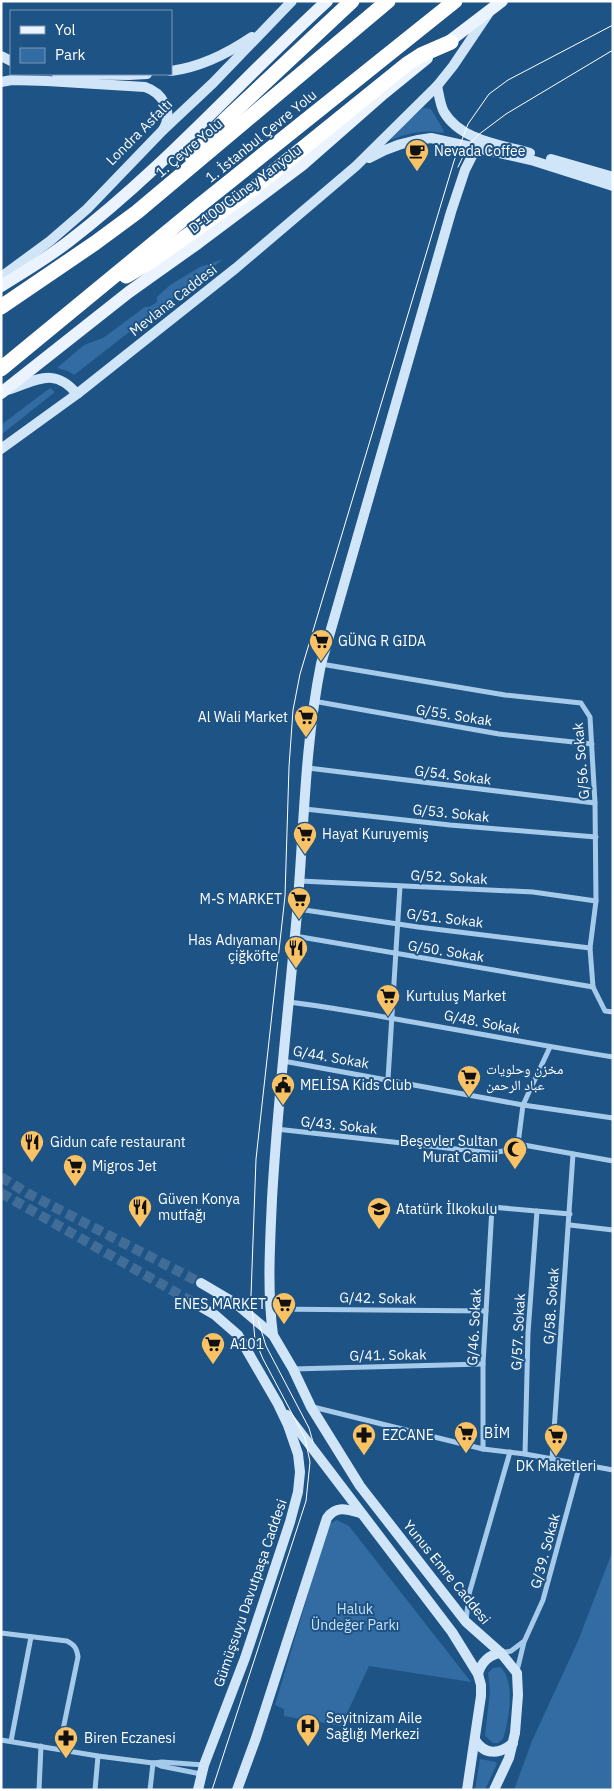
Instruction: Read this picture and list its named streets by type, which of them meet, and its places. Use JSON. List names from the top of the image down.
{
  "streets": {
    "highway": ["1. İstanbul Çevre Yolu", "1. Çevre Yolu"],
    "main road": [
      "Londra Asfaltı",
      "D-100 Güney Yanyolu",
      "Mevlana Caddesi",
      "Yunus Emre Caddesi",
      "Gümüşsuyu Davutpaşa Caddesi"
    ],
    "street": [
      "G/55. Sokak",
      "G/56. Sokak",
      "G/54. Sokak",
      "G/53. Sokak",
      "G/52. Sokak",
      "G/51. Sokak",
      "G/50. Sokak",
      "G/48. Sokak",
      "G/44. Sokak",
      "G/43. Sokak",
      "G/42. Sokak",
      "G/58. Sokak",
      "G/46. Sokak",
      "G/57. Sokak",
      "G/41. Sokak",
      "G/39. Sokak"
    ]
  },
  "crossings": [
    ["G/55. Sokak", "G/56. Sokak"],
    ["G/56. Sokak", "G/54. Sokak"],
    ["G/56. Sokak", "G/53. Sokak"],
    ["G/56. Sokak", "G/52. Sokak"],
    ["G/56. Sokak", "G/51. Sokak"],
    ["G/56. Sokak", "G/50. Sokak"],
    ["G/42. Sokak", "G/46. Sokak"],
    ["G/46. Sokak", "G/57. Sokak"],
    ["G/46. Sokak", "G/41. Sokak"],
    ["G/41. Sokak", "Yunus Emre Caddesi"],
    ["G/39. Sokak", "Yunus Emre Caddesi"]
  ],
  "parks": ["Haluk Ündeğer Parkı"],
  "places": {
    "cafe": ["Nevada Coffee"],
    "supermarket": [
      "GÜNG R GIDA",
      "Al Wali Market",
      "Hayat Kuruyemiş",
      "M-S MARKET",
      "Kurtuluş Market",
      "مخزن وحلويات عباد الرحمن",
      "Migros Jet",
      "ENES MARKET",
      "A101",
      "BİM",
      "DK Maketleri"
    ],
    "restaurant": ["Has Adıyaman çiğköfte", "Gidun cafe restaurant", "Güven Konya mutfağı"],
    "public building": ["MELİSA Kids Club"],
    "mosque": ["Beşevler Sultan Murat Camii"],
    "school or university": ["Atatürk İlkokulu"],
    "pharmacy": ["EZCANE", "Biren Eczanesi"],
    "hospital": ["Seyitnizam Aile Sağlığı Merkezi"]
  },
  "legend": ["Yol", "Park"]
}
